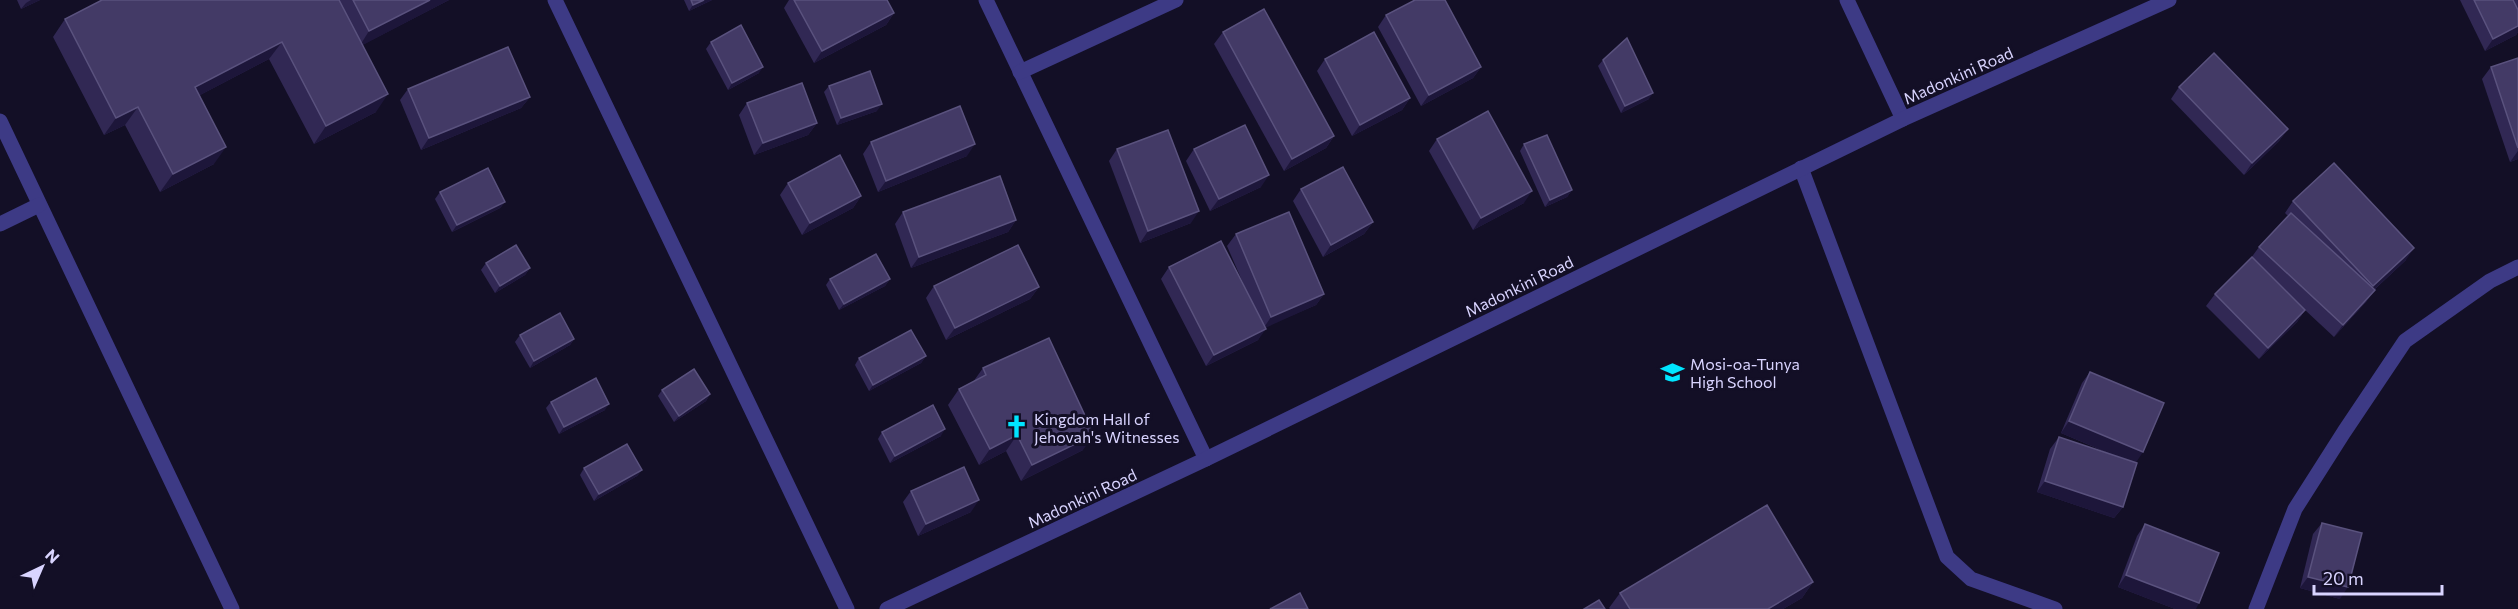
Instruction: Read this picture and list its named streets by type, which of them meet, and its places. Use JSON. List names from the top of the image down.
{
  "streets": {
    "street": ["Madonkini Road"]
  },
  "places": {
    "school or university": ["Mosi-oa-Tunya High School"],
    "church": ["Kingdom Hall of Jehovah's Witnesses"]
  },
  "scale_bar": "20 m",
  "north": "top right"
}
